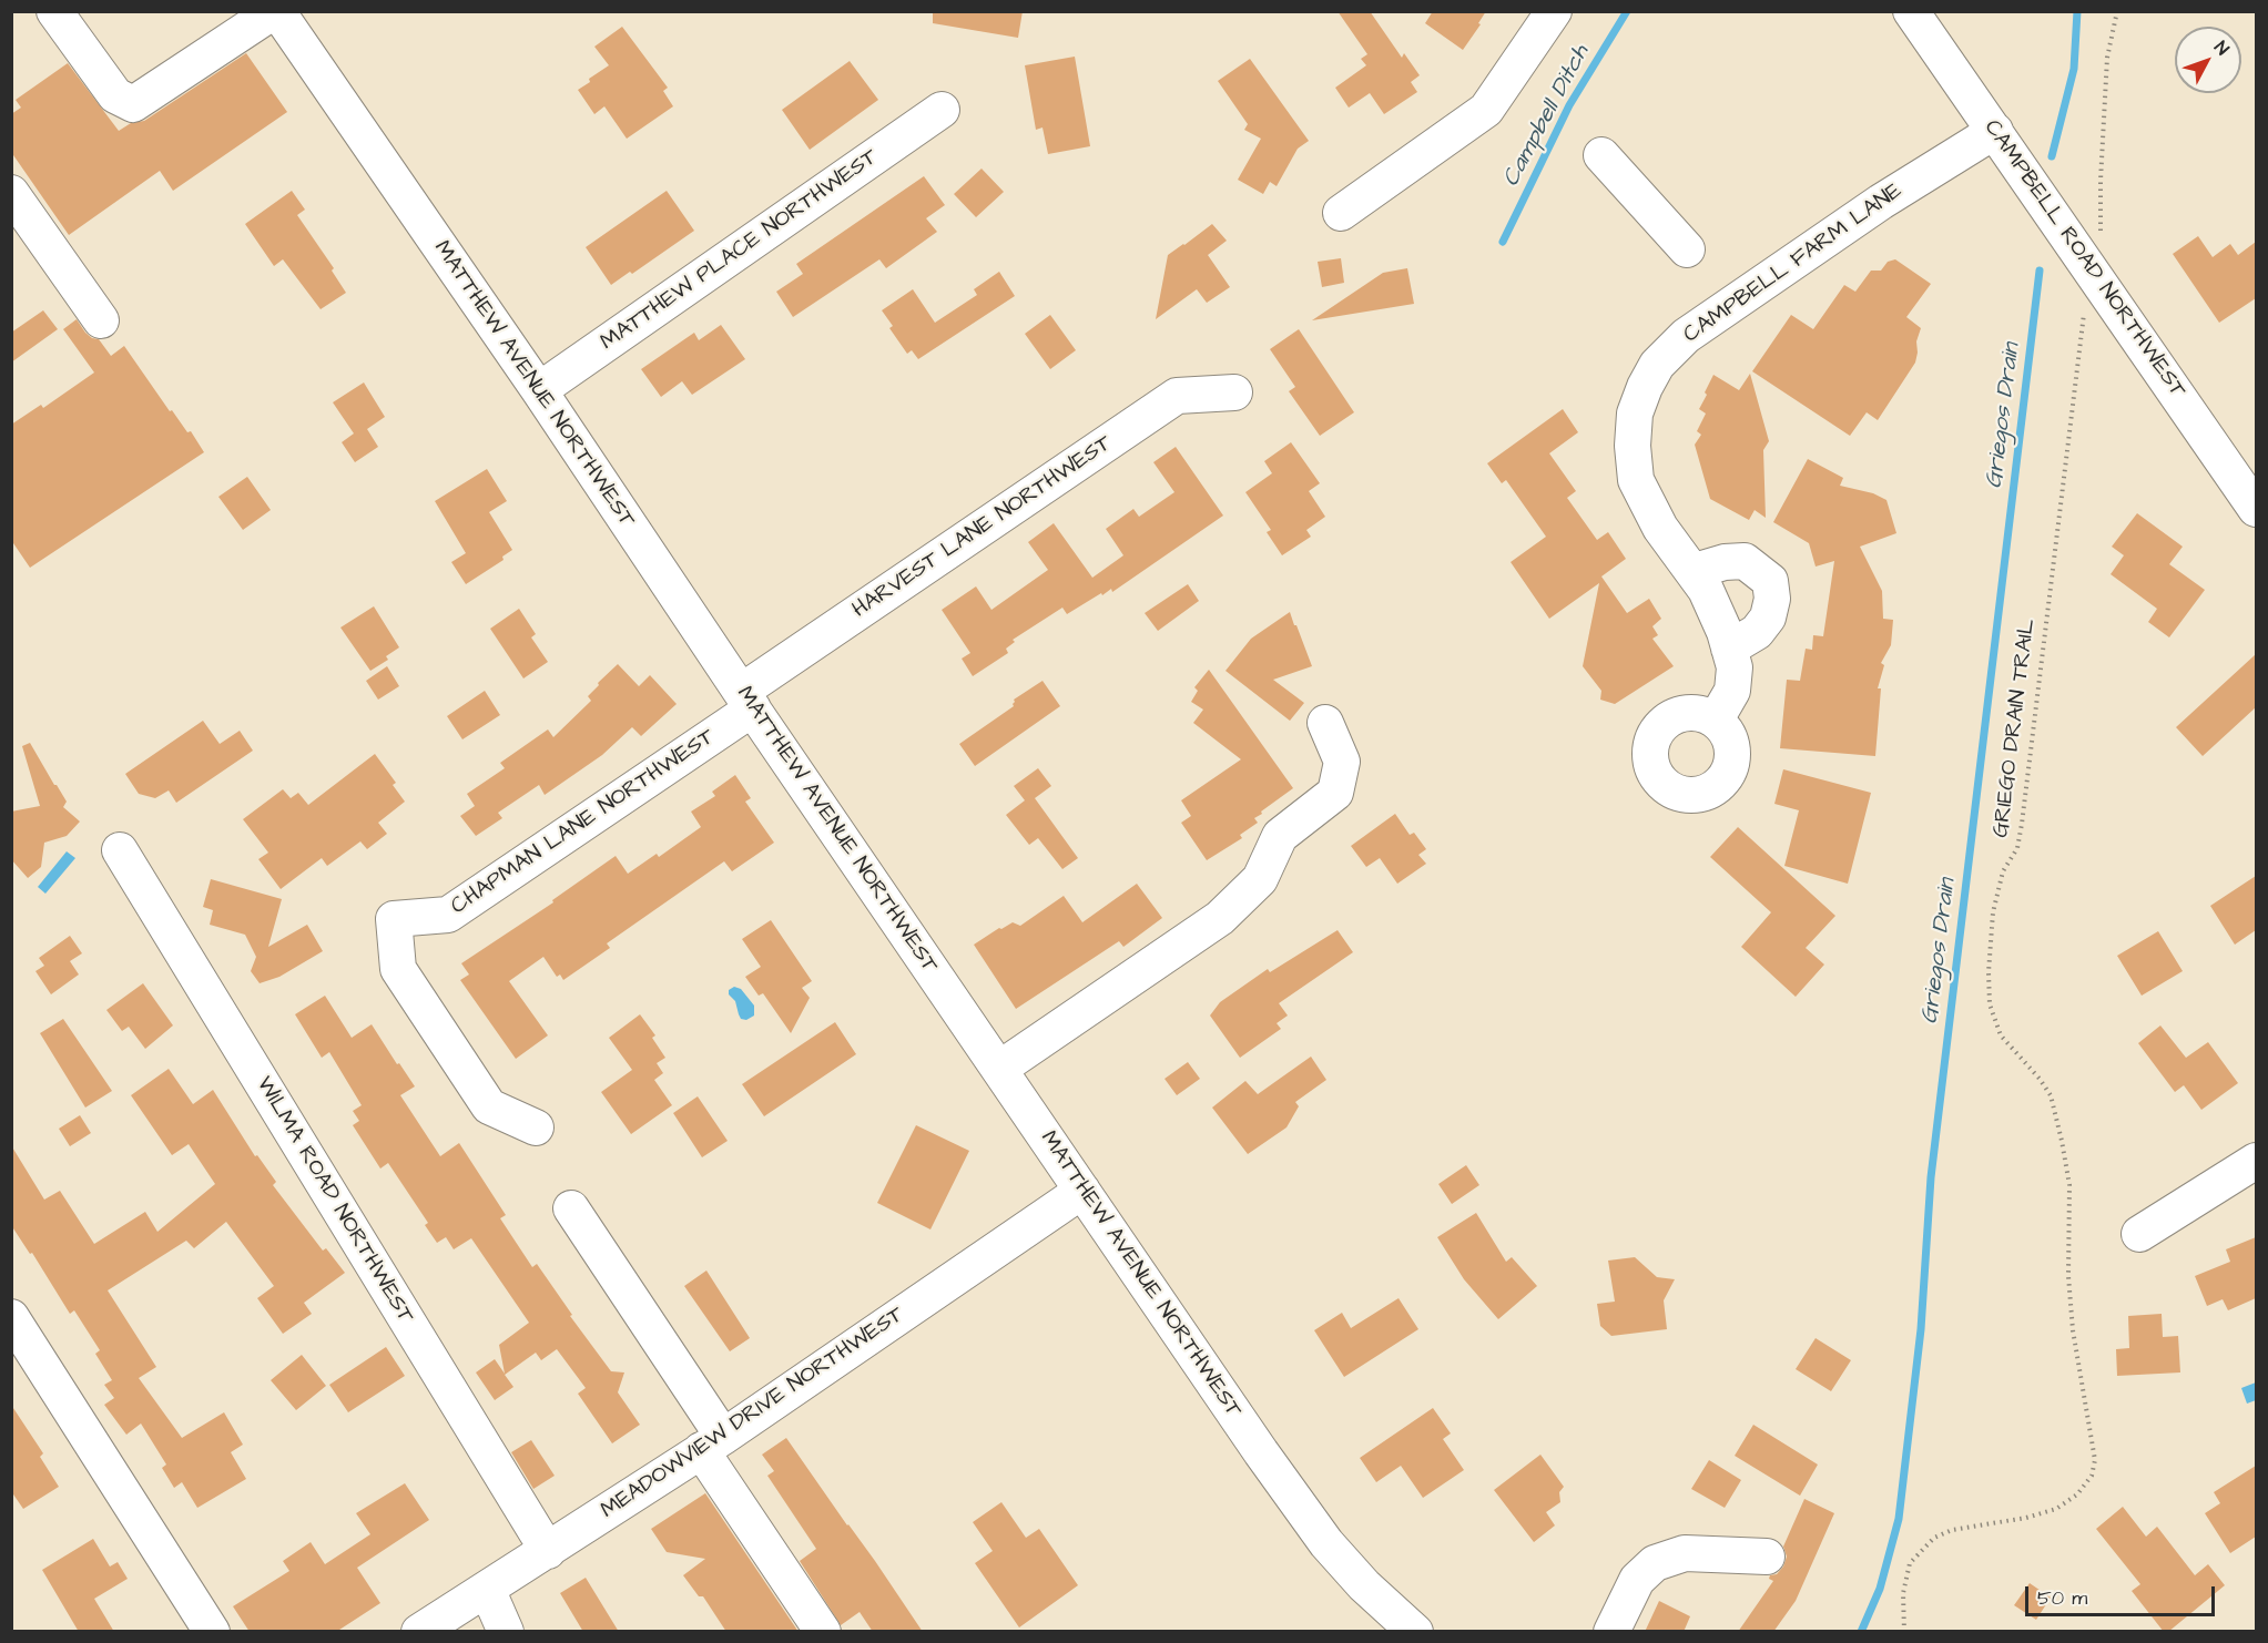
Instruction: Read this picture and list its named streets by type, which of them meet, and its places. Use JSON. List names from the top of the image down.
{
  "streets": {
    "street": [
      "MATTHEW PLACE NORTHWEST",
      "CAMPBELL ROAD NORTHWEST",
      "CAMPBELL FARM LANE",
      "MATTHEW AVENUE NORTHWEST",
      "HARVEST LANE NORTHWEST",
      "CHAPMAN LANE NORTHWEST",
      "WILMA ROAD NORTHWEST",
      "MEADOWVIEW DRIVE NORTHWEST"
    ],
    "path": ["GRIEGO DRAIN TRAIL"]
  },
  "crossings": [
    ["MATTHEW PLACE NORTHWEST", "MATTHEW AVENUE NORTHWEST"],
    ["CAMPBELL ROAD NORTHWEST", "CAMPBELL FARM LANE"],
    ["CAMPBELL ROAD NORTHWEST", "GRIEGO DRAIN TRAIL"],
    ["MATTHEW AVENUE NORTHWEST", "HARVEST LANE NORTHWEST"],
    ["MATTHEW AVENUE NORTHWEST", "CHAPMAN LANE NORTHWEST"],
    ["MATTHEW AVENUE NORTHWEST", "MEADOWVIEW DRIVE NORTHWEST"],
    ["HARVEST LANE NORTHWEST", "CHAPMAN LANE NORTHWEST"],
    ["WILMA ROAD NORTHWEST", "MEADOWVIEW DRIVE NORTHWEST"]
  ],
  "water": ["Campbell Ditch", "Griegos Drain"],
  "scale_bar": "50 m",
  "north": "top right"
}
